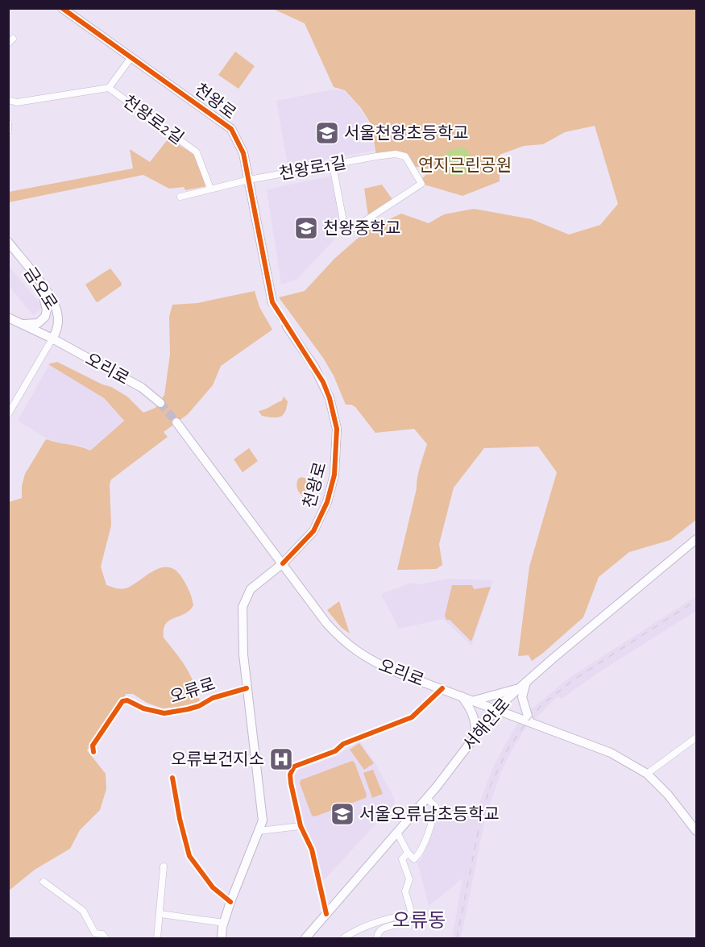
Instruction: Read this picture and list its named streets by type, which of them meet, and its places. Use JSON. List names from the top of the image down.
{
  "streets": {
    "main road": [
      "천왕로",
      "금오로",
      "오리로",
      "서해안로"
    ],
    "street": ["천왕로2길", "천왕로1길", "오류로"]
  },
  "crossings": [
    ["천왕로", "천왕로2길"],
    ["천왕로", "천왕로1길"],
    ["천왕로", "오리로"],
    ["금오로", "오리로"],
    ["오리로", "서해안로"]
  ],
  "districts": ["오류동"],
  "parks": ["연지근린공원"],
  "places": {
    "school or university": ["서울천왕초등학교", "천왕중학교", "서울오류남초등학교"],
    "hospital": ["오류보건지소"]
  }
}
